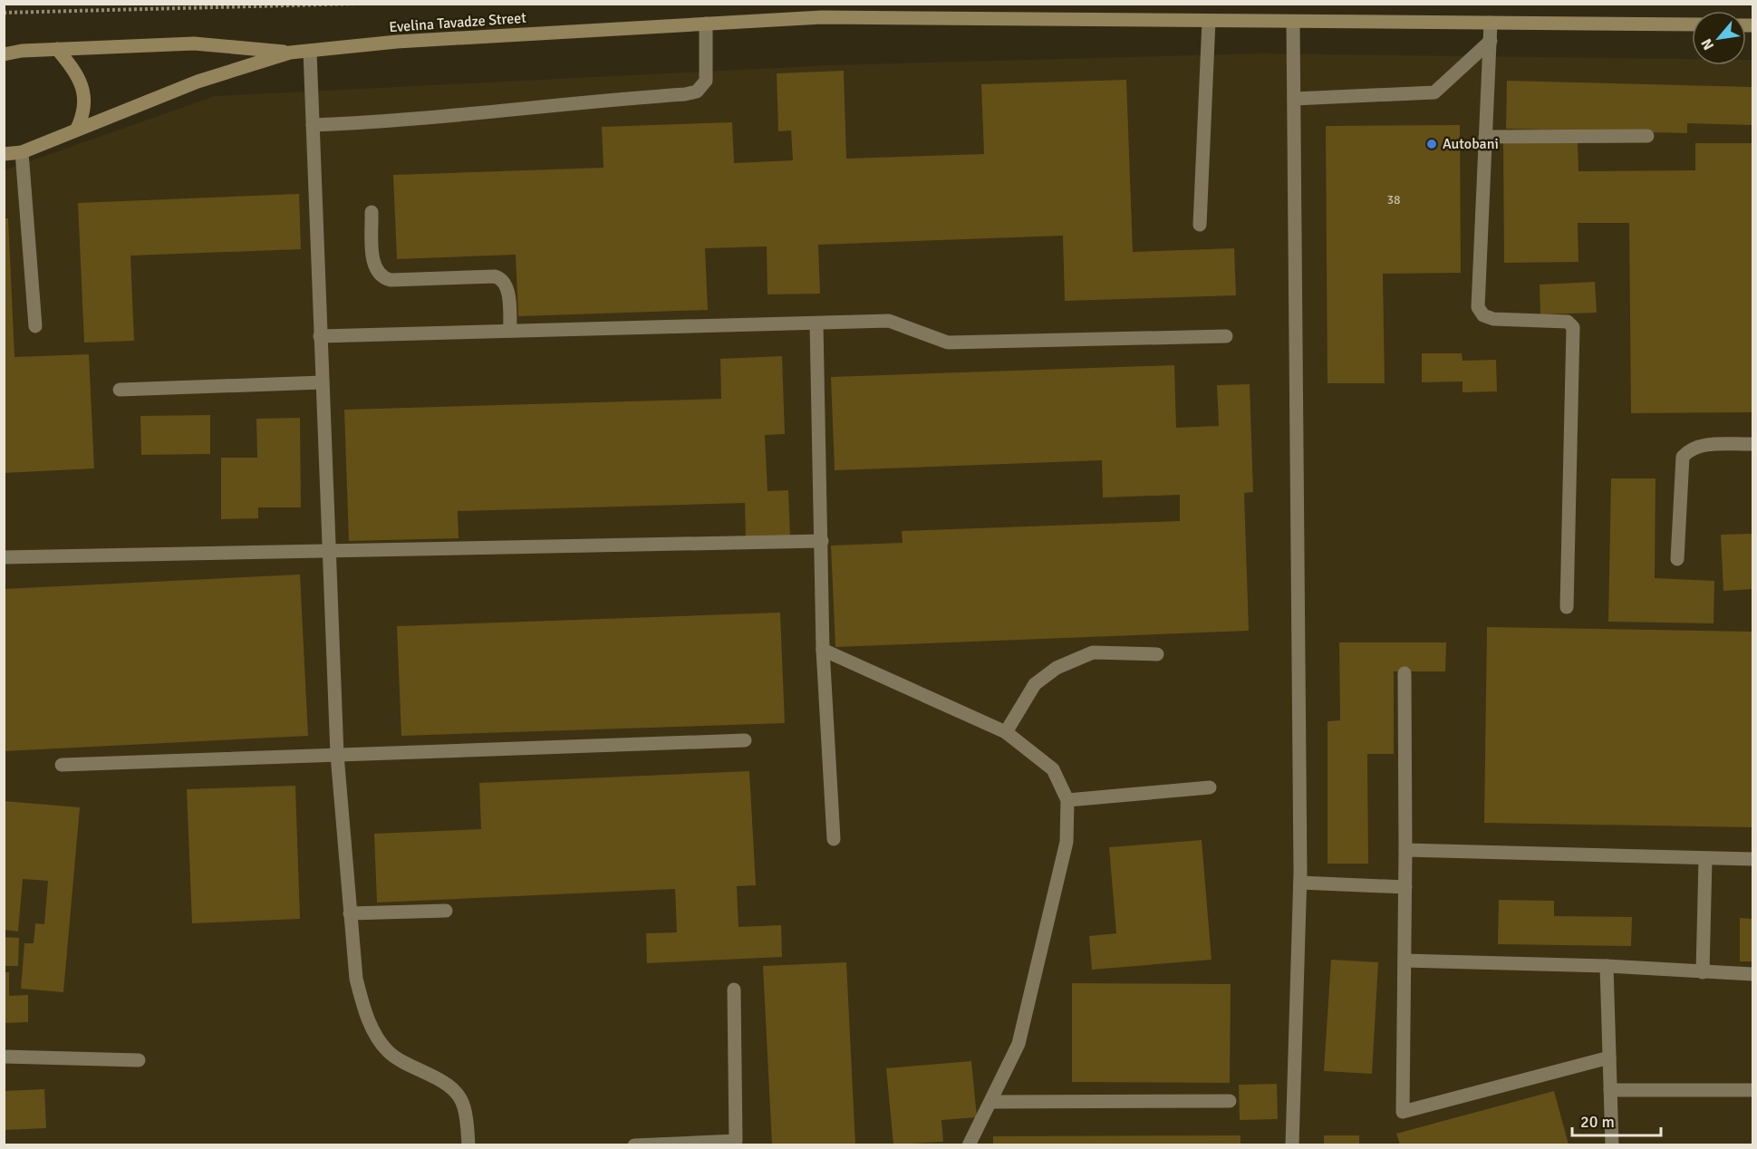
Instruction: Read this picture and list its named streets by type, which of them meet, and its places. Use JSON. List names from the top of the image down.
{
  "streets": {
    "main road": ["Evelina Tavadze Street"]
  },
  "places": ["Autobani"],
  "house_numbers": ["38"],
  "scale_bar": "20 m",
  "north": "bottom left"
}
